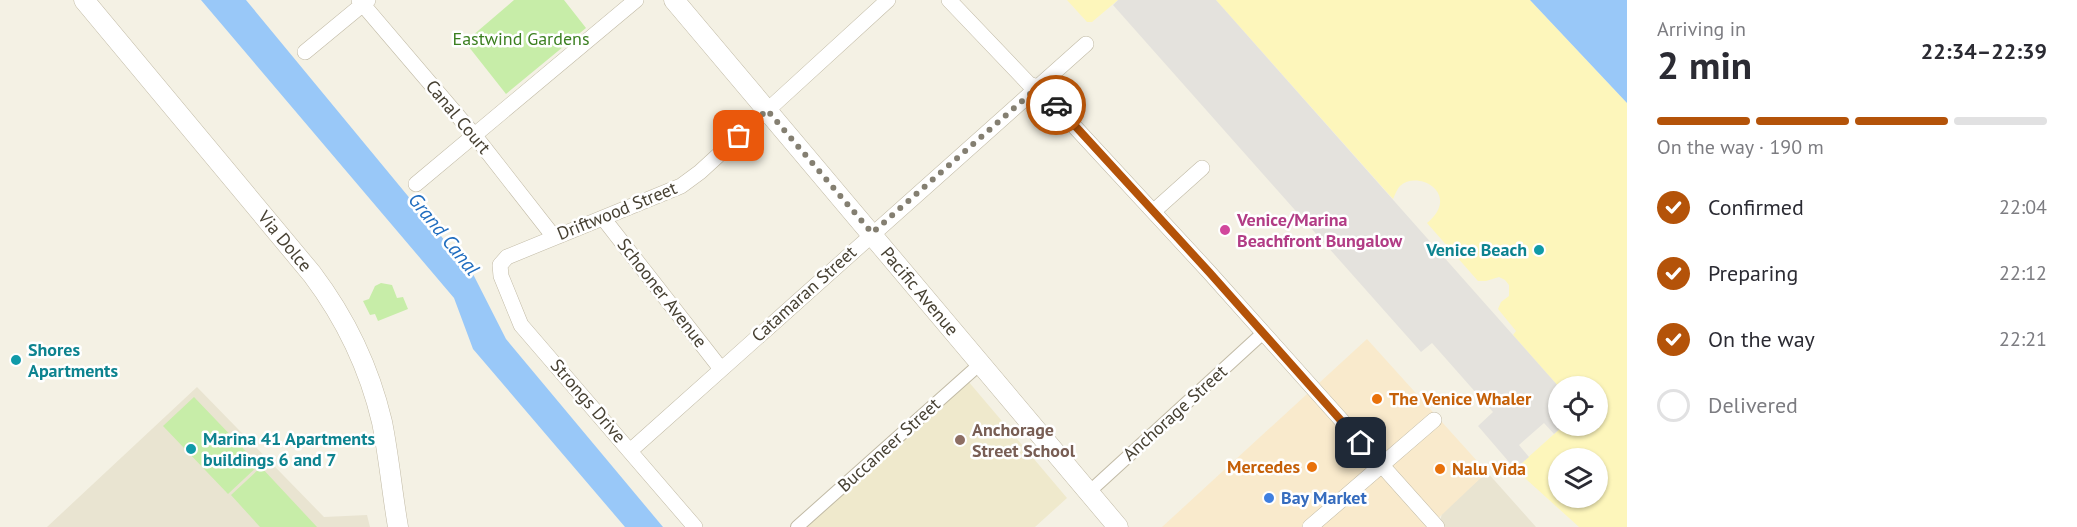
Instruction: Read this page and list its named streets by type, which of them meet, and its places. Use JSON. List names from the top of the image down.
{
  "streets": {
    "street": [
      "Canal Court",
      "Driftwood Street",
      "Via Dolce",
      "Pacific Avenue",
      "Schooner Avenue",
      "Catamaran Street",
      "Strongs Drive",
      "Anchorage Street",
      "Buccaneer Street"
    ]
  },
  "crossings": [
    ["Canal Court", "Driftwood Street"],
    ["Driftwood Street", "Pacific Avenue"],
    ["Driftwood Street", "Schooner Avenue"],
    ["Driftwood Street", "Strongs Drive"],
    ["Pacific Avenue", "Catamaran Street"],
    ["Pacific Avenue", "Anchorage Street"],
    ["Pacific Avenue", "Buccaneer Street"],
    ["Schooner Avenue", "Catamaran Street"],
    ["Catamaran Street", "Strongs Drive"]
  ],
  "water": ["Grand Canal"],
  "parks": ["Eastwind Gardens"],
  "places": [
    "Venice/Marina Beachfront Bungalow",
    "Venice Beach",
    "Shores Apartments",
    "The Venice Whaler",
    "Anchorage Street School",
    "Marina 41 Apartments buildings 6 and 7",
    "Mercedes",
    "Nalu Vida",
    "Bay Market"
  ],
  "page": {
    "heading": ["2 min", "Arriving in", "22:34–22:39"],
    "bar": "On the way · 190 m",
    "list": [
      ["Confirmed", "22:04"],
      ["Preparing", "22:12"],
      ["On the way", "22:21"],
      "Delivered"
    ]
  }
}
